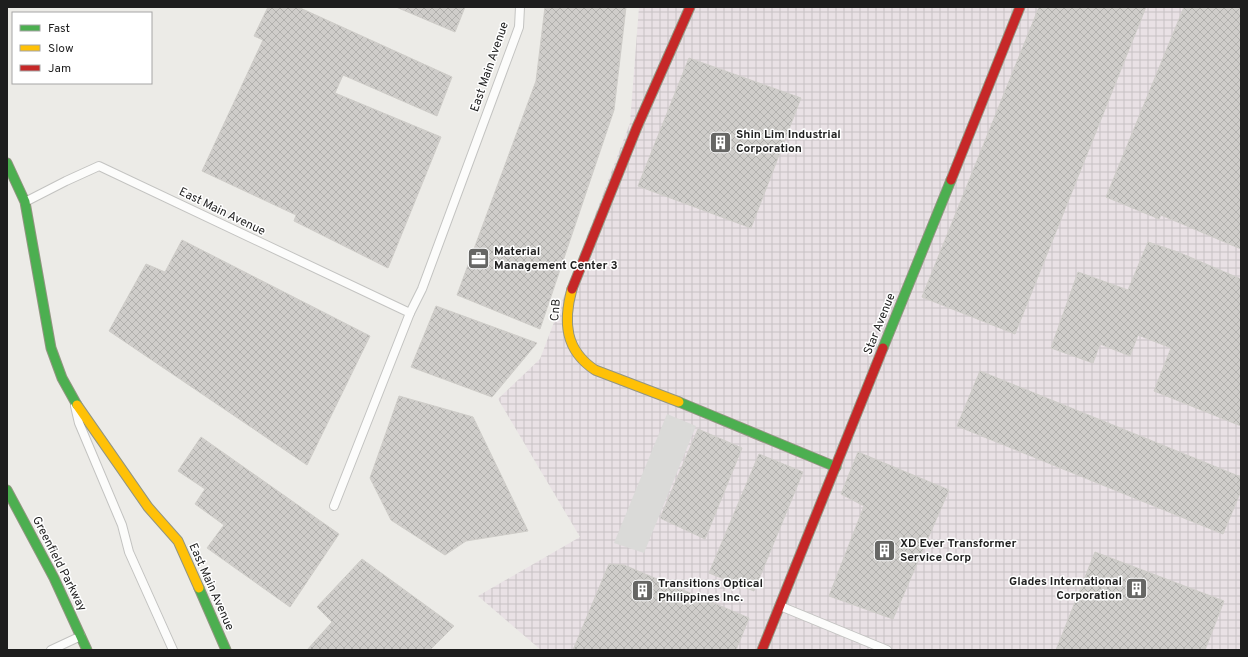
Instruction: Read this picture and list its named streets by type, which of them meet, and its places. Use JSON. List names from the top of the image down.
{
  "streets": {
    "street": [
      "East Main Avenue",
      "CnB",
      "Star Avenue",
      "Greenfield Parkway"
    ]
  },
  "crossings": [
    ["CnB", "Star Avenue"]
  ],
  "places": {
    "building": [
      "Shin Lim Industrial Corporation",
      "XD Ever Transformer Service Corp",
      "Glades International Corporation",
      "Transitions Optical Philippines Inc."
    ],
    "office": ["Material Management Center 3"]
  },
  "legend": ["Fast", "Slow", "Jam"]
}
